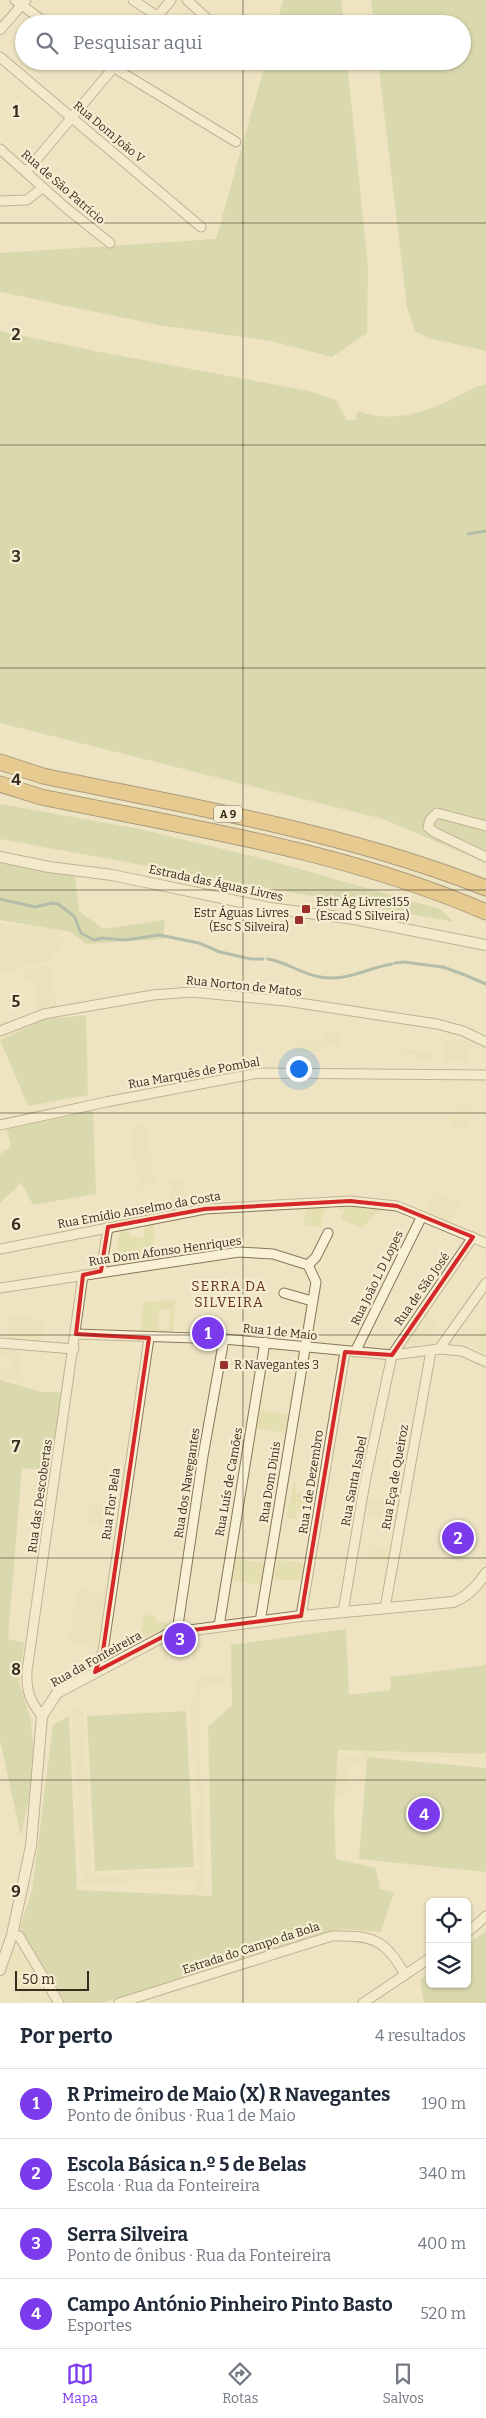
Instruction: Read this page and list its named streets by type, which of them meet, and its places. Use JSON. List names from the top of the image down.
{
  "streets": {
    "highway": ["A 9"],
    "street": [
      "Rua Dom João V",
      "Rua de São Patrício",
      "Estrada das Águas Livres",
      "Rua Norton de Matos",
      "Rua Marquês de Pombal",
      "Rua Emídio Anselmo da Costa",
      "Rua Dom Afonso Henriques",
      "Rua João L D Lopes",
      "Rua de São José",
      "Rua 1 de Maio",
      "Rua Eça de Queiroz",
      "Rua Santa Isabel",
      "Rua Luís de Camões",
      "Rua Dom Dinis",
      "Rua 1 de Dezembro",
      "Rua dos Navegantes",
      "Rua das Descobertas",
      "Rua Flor Bela",
      "Rua da Fonteireira",
      "Estrada do Campo da Bola"
    ]
  },
  "crossings": [
    ["Rua Emídio Anselmo da Costa", "Rua João L D Lopes"],
    ["Rua Emídio Anselmo da Costa", "Rua de São José"],
    ["Rua Dom Afonso Henriques", "Rua das Descobertas"],
    ["Rua João L D Lopes", "Rua 1 de Maio"],
    ["Rua de São José", "Rua 1 de Maio"],
    ["Rua de São José", "Rua Santa Isabel"],
    ["Rua 1 de Maio", "Rua Eça de Queiroz"],
    ["Rua 1 de Maio", "Rua Santa Isabel"],
    ["Rua 1 de Maio", "Rua Luís de Camões"],
    ["Rua 1 de Maio", "Rua Dom Dinis"],
    ["Rua 1 de Maio", "Rua 1 de Dezembro"],
    ["Rua 1 de Maio", "Rua dos Navegantes"],
    ["Rua 1 de Maio", "Rua das Descobertas"],
    ["Rua 1 de Maio", "Rua Flor Bela"],
    ["Rua Eça de Queiroz", "Rua da Fonteireira"],
    ["Rua Santa Isabel", "Rua da Fonteireira"],
    ["Rua Luís de Camões", "Rua da Fonteireira"],
    ["Rua Dom Dinis", "Rua da Fonteireira"],
    ["Rua 1 de Dezembro", "Rua da Fonteireira"],
    ["Rua dos Navegantes", "Rua da Fonteireira"],
    ["Rua das Descobertas", "Rua da Fonteireira"],
    ["Rua Flor Bela", "Rua da Fonteireira"]
  ],
  "districts": ["SERRA DA SILVEIRA"],
  "places": {
    "transit": ["Estr Ág Livres155 (Escad S Silveira)", "Estr Águas Livres (Esc S Silveira)", "R Navegantes 3"]
  },
  "scale_bar": "50 m",
  "page": {
    "search": "Pesquisar aqui",
    "pins": [
      "1",
      "2",
      "3",
      "4"
    ],
    "scale": "50 m",
    "heading": ["Por perto", "4 resultados"],
    "list": [
      {
        "mark": "1",
        "name": "R Primeiro de Maio (X) R Navegantes",
        "note": "Ponto de ônibus · Rua 1 de Maio",
        "value": "190 m"
      },
      {
        "mark": "2",
        "name": "Escola Básica n.º 5 de Belas",
        "note": "Escola · Rua da Fonteireira",
        "value": "340 m"
      },
      {
        "mark": "3",
        "name": "Serra Silveira",
        "note": "Ponto de ônibus · Rua da Fonteireira",
        "value": "400 m"
      },
      {
        "mark": "4",
        "name": "Campo António Pinheiro Pinto Basto",
        "note": "Esportes",
        "value": "520 m"
      }
    ],
    "nav": ["Mapa", "Rotas", "Salvos"]
  },
  "grid": {
    "rows": [
      "1",
      "2",
      "3",
      "4",
      "5",
      "6",
      "7",
      "8",
      "9"
    ]
  }
}
